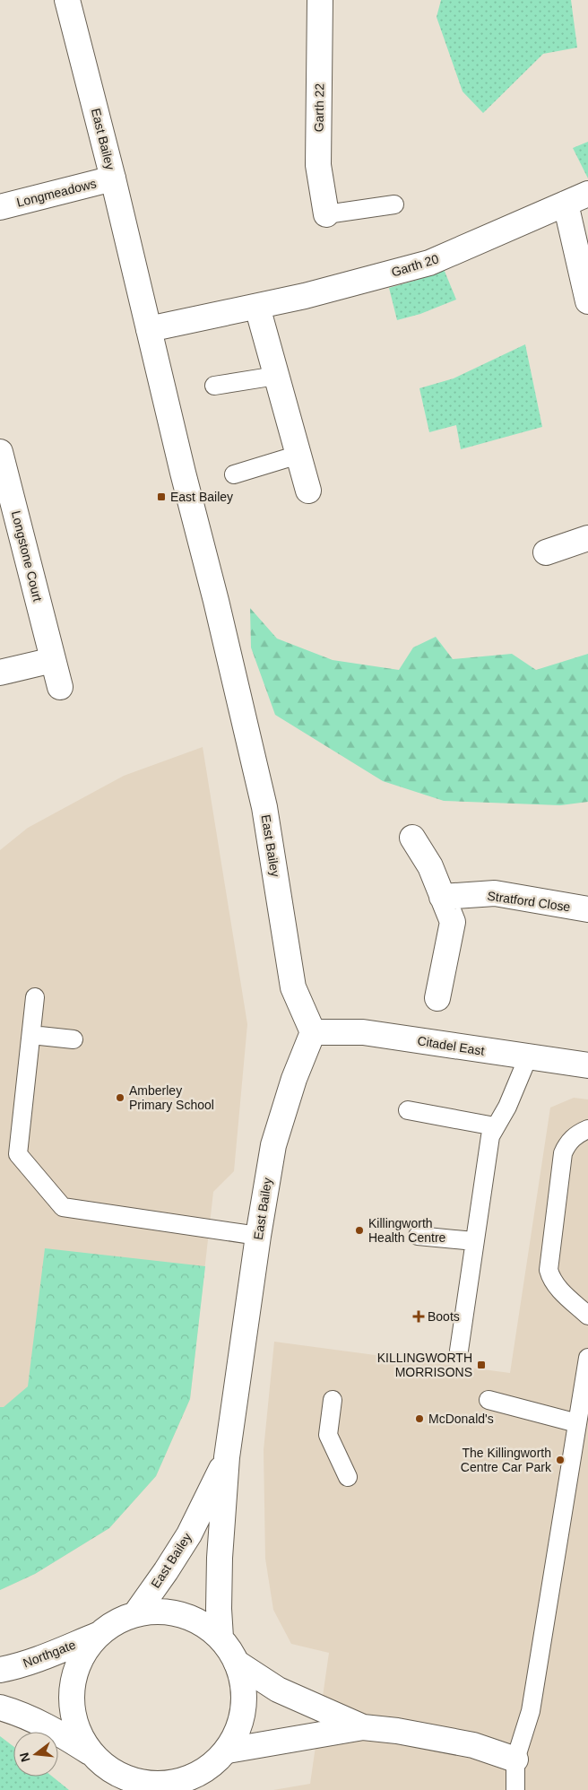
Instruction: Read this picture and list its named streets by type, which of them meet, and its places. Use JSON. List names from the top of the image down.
{
  "streets": {
    "street": [
      "Garth 22",
      "East Bailey",
      "Longmeadows",
      "Garth 20",
      "Longstone Court",
      "Stratford Close",
      "Citadel East",
      "Northgate"
    ]
  },
  "crossings": [
    ["East Bailey", "Longmeadows"],
    ["East Bailey", "Garth 20"],
    ["East Bailey", "Citadel East"],
    ["East Bailey", "Northgate"]
  ],
  "places": {
    "transit": ["East Bailey", "KILLINGWORTH MORRISONS"],
    "other": [
      "Amberley Primary School",
      "Killingworth Health Centre",
      "McDonald's",
      "The Killingworth Centre Car Park"
    ],
    "health": ["Boots"]
  },
  "north": "left"
}
